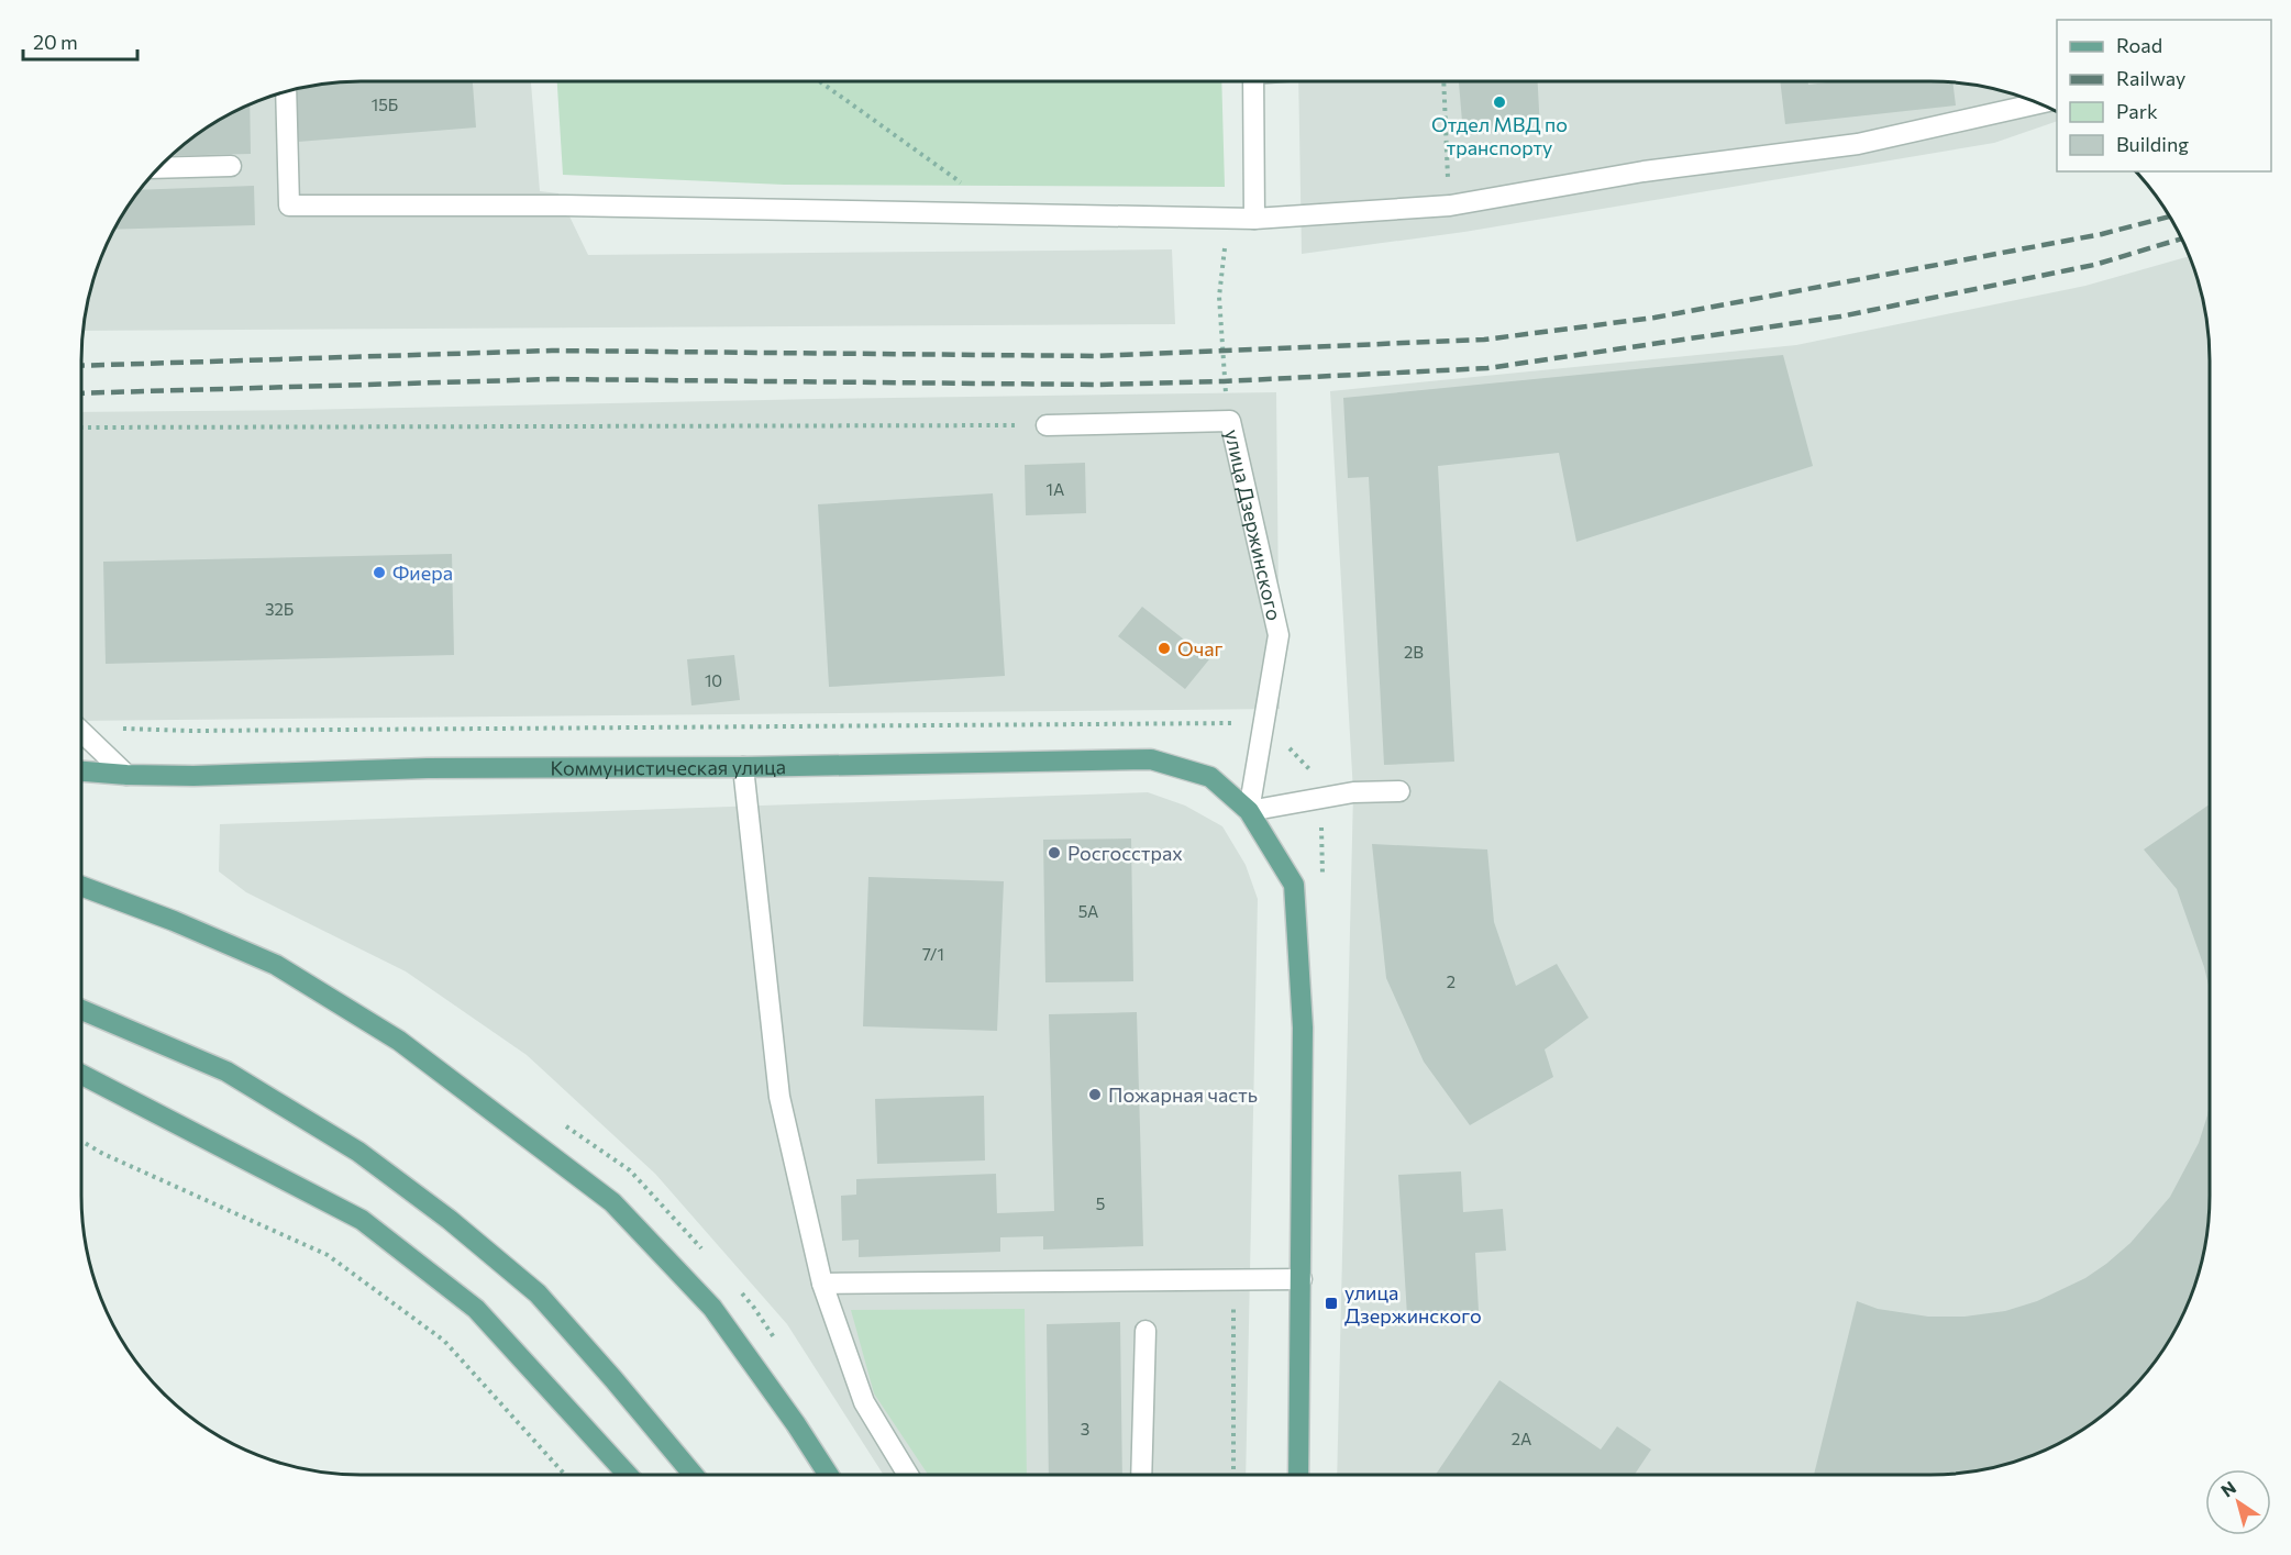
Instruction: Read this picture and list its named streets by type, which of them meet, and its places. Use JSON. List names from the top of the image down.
{
  "streets": {
    "main road": ["Коммунистическая улица"],
    "street": ["улица Дзержинского"]
  },
  "crossings": [
    ["улица Дзержинского", "Коммунистическая улица"]
  ],
  "places": {
    "other": [
      "Отдел МВД по транспорту",
      "Фиера",
      "Очаг",
      "Росгосстрах",
      "Пожарная часть"
    ],
    "transit": ["улица Дзержинского"]
  },
  "house_numbers": [
    "15Б",
    "1А",
    "32Б",
    "2В",
    "10",
    "5А",
    "7/1",
    "2",
    "5",
    "3",
    "2А"
  ],
  "legend": [
    "Road",
    "Railway",
    "Park",
    "Building"
  ],
  "scale_bar": "20 m",
  "north": "top left"
}
